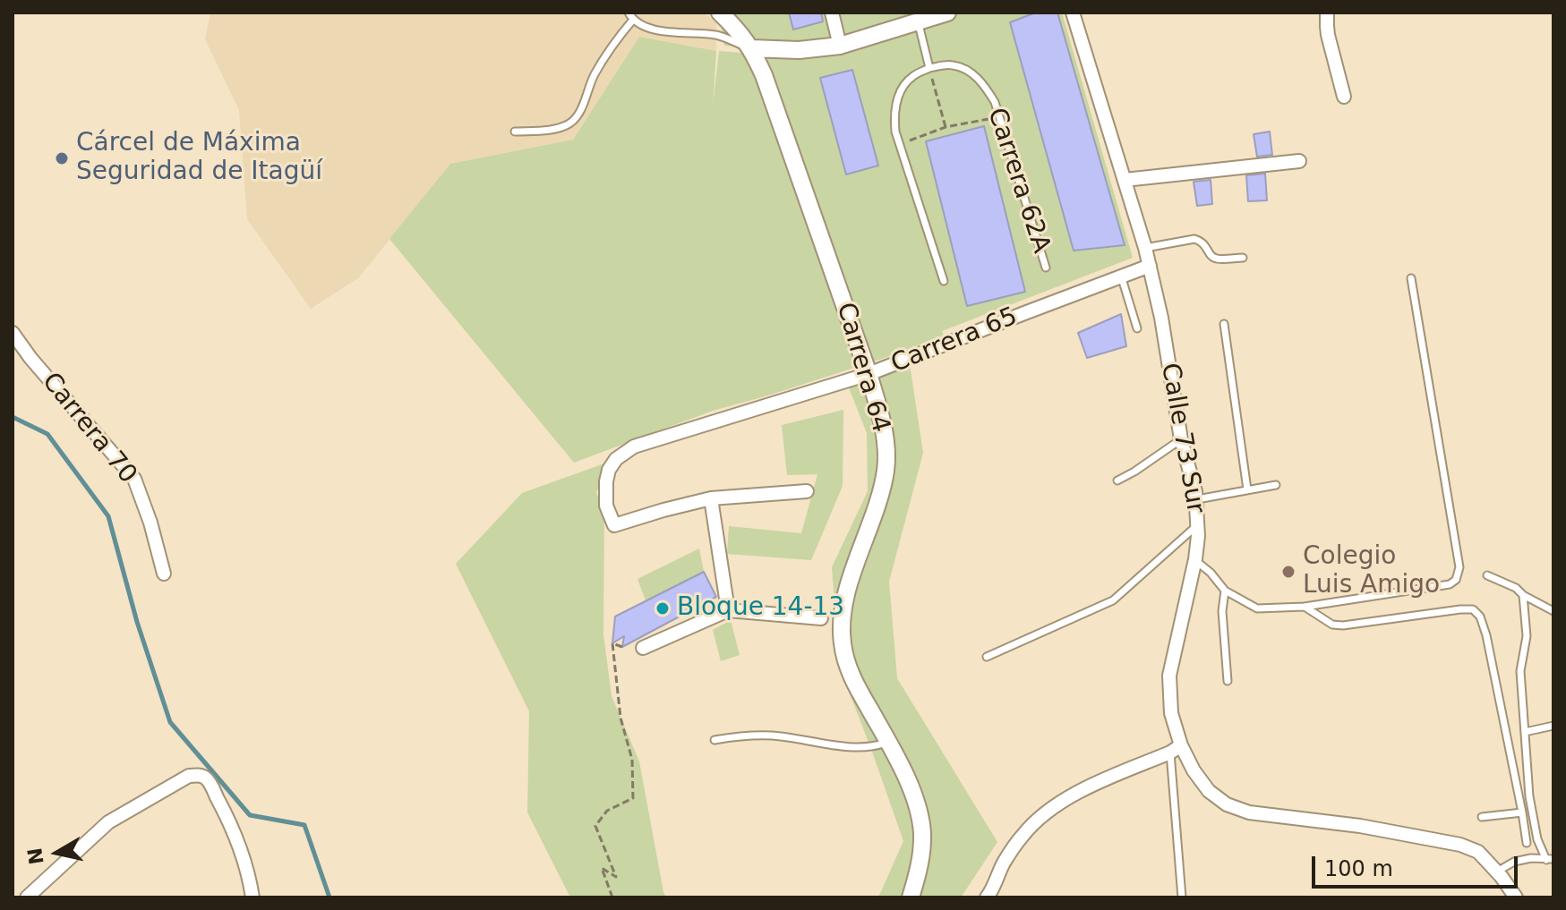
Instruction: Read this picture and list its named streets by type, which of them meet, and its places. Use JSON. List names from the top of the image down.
{
  "streets": {
    "street": [
      "Carrera 65",
      "Carrera 64",
      "Carrera 70",
      "Calle 73 Sur"
    ],
    "lane": ["Carrera 62A"]
  },
  "crossings": [
    ["Carrera 65", "Carrera 64"],
    ["Carrera 65", "Calle 73 Sur"]
  ],
  "places": ["Cárcel de Máxima Seguridad de Itagüí", "Colegio Luis Amigo", "Bloque 14-13"],
  "scale_bar": "100 m",
  "north": "left"
}
